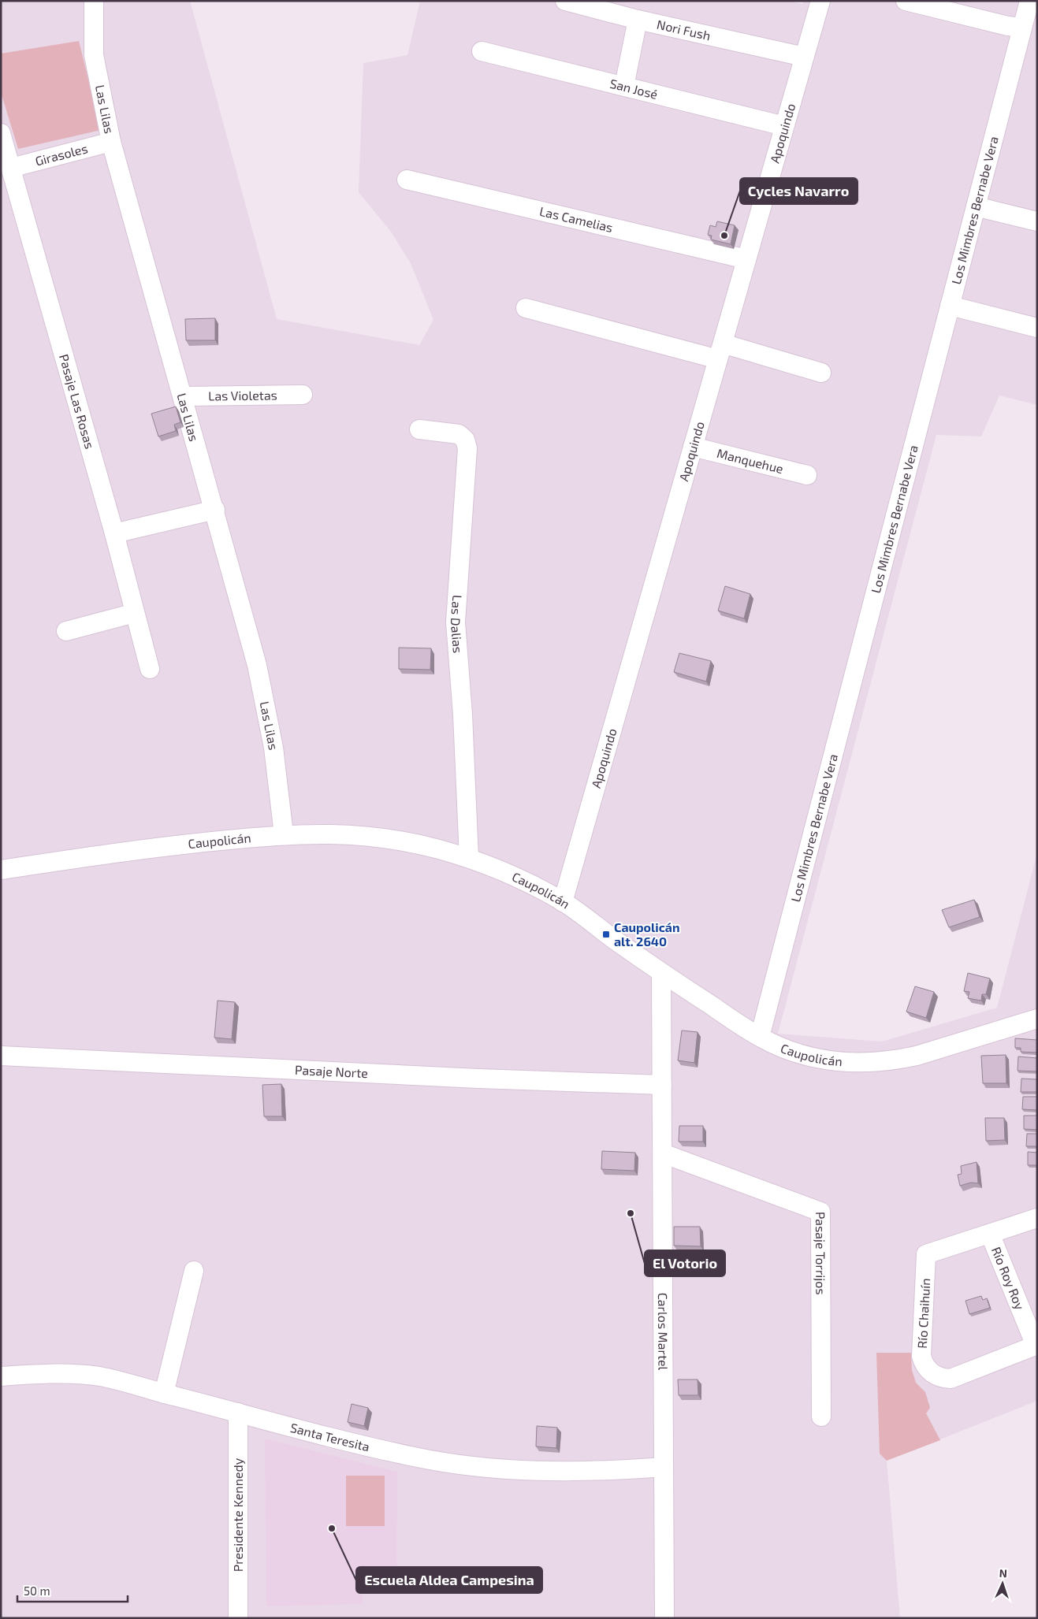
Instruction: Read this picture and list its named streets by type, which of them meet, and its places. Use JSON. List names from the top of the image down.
{
  "streets": {
    "street": [
      "Nori Fush",
      "San José",
      "Las Lilas",
      "Apoquindo",
      "Girasoles",
      "Los Mimbres Bernabe Vera",
      "Las Camelias",
      "Las Violetas",
      "Pasaje Las Rosas",
      "Manquehue",
      "Las Dalias",
      "Caupolicán",
      "Pasaje Norte",
      "Pasaje Torrijos",
      "Río Roy Roy",
      "Río Chaihuín",
      "Carlos Martel",
      "Santa Teresita",
      "Presidente Kennedy"
    ]
  },
  "crossings": [
    ["Nori Fush", "Apoquindo"],
    ["San José", "Apoquindo"],
    ["Las Lilas", "Girasoles"],
    ["Las Lilas", "Las Violetas"],
    ["Las Lilas", "Caupolicán"],
    ["Apoquindo", "Las Camelias"],
    ["Apoquindo", "Manquehue"],
    ["Apoquindo", "Caupolicán"],
    ["Girasoles", "Pasaje Las Rosas"],
    ["Los Mimbres Bernabe Vera", "Caupolicán"],
    ["Las Dalias", "Caupolicán"],
    ["Caupolicán", "Carlos Martel"],
    ["Pasaje Norte", "Carlos Martel"],
    ["Pasaje Torrijos", "Carlos Martel"],
    ["Río Roy Roy", "Río Chaihuín"],
    ["Carlos Martel", "Santa Teresita"],
    ["Santa Teresita", "Presidente Kennedy"]
  ],
  "places": {
    "other": ["Cycles Navarro", "El Votorio", "Escuela Aldea Campesina"],
    "transit": ["Caupolicán alt. 2640"]
  },
  "scale_bar": "50 m",
  "north": "top"
}
